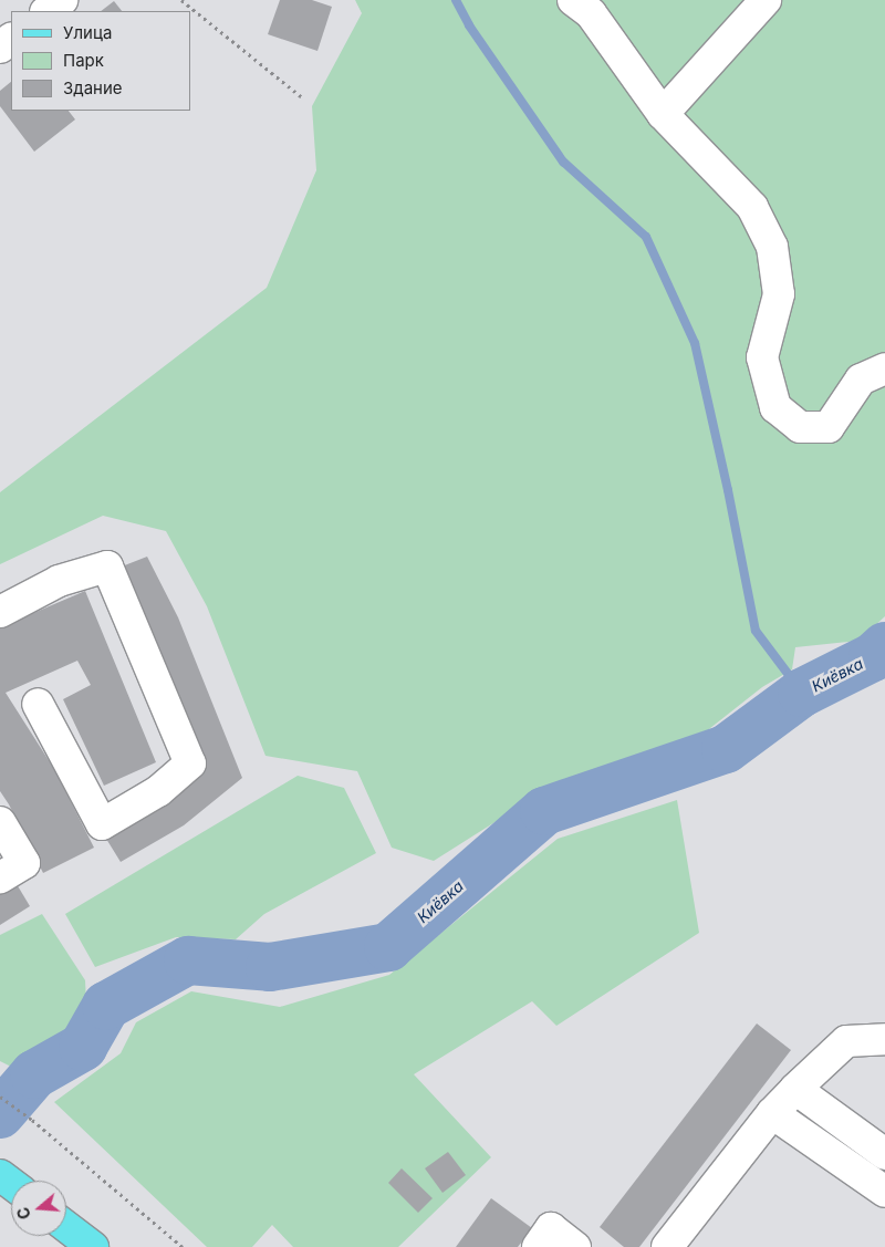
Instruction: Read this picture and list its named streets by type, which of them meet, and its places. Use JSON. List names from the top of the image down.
{
  "water": ["Киёвка"],
  "legend": ["Улица", "Парк", "Здание"],
  "north": "left"
}
